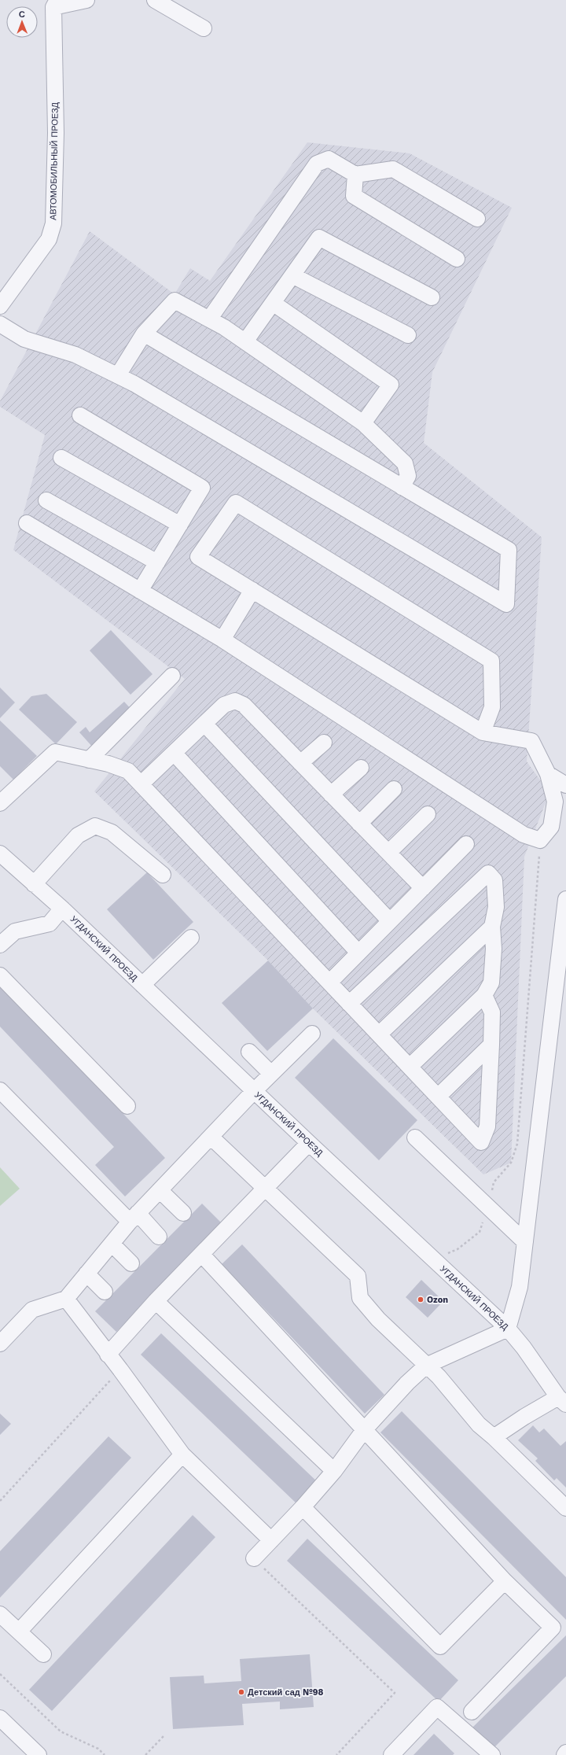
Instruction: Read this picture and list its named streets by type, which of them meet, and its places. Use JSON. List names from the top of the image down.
{
  "streets": {
    "street": ["АВТОМОБИЛЬНЫЙ ПРОЕЗД", "УГДАНСКИЙ ПРОЕЗД"]
  },
  "places": ["Ozon", "Детский сад №98"],
  "north": "top"
}
